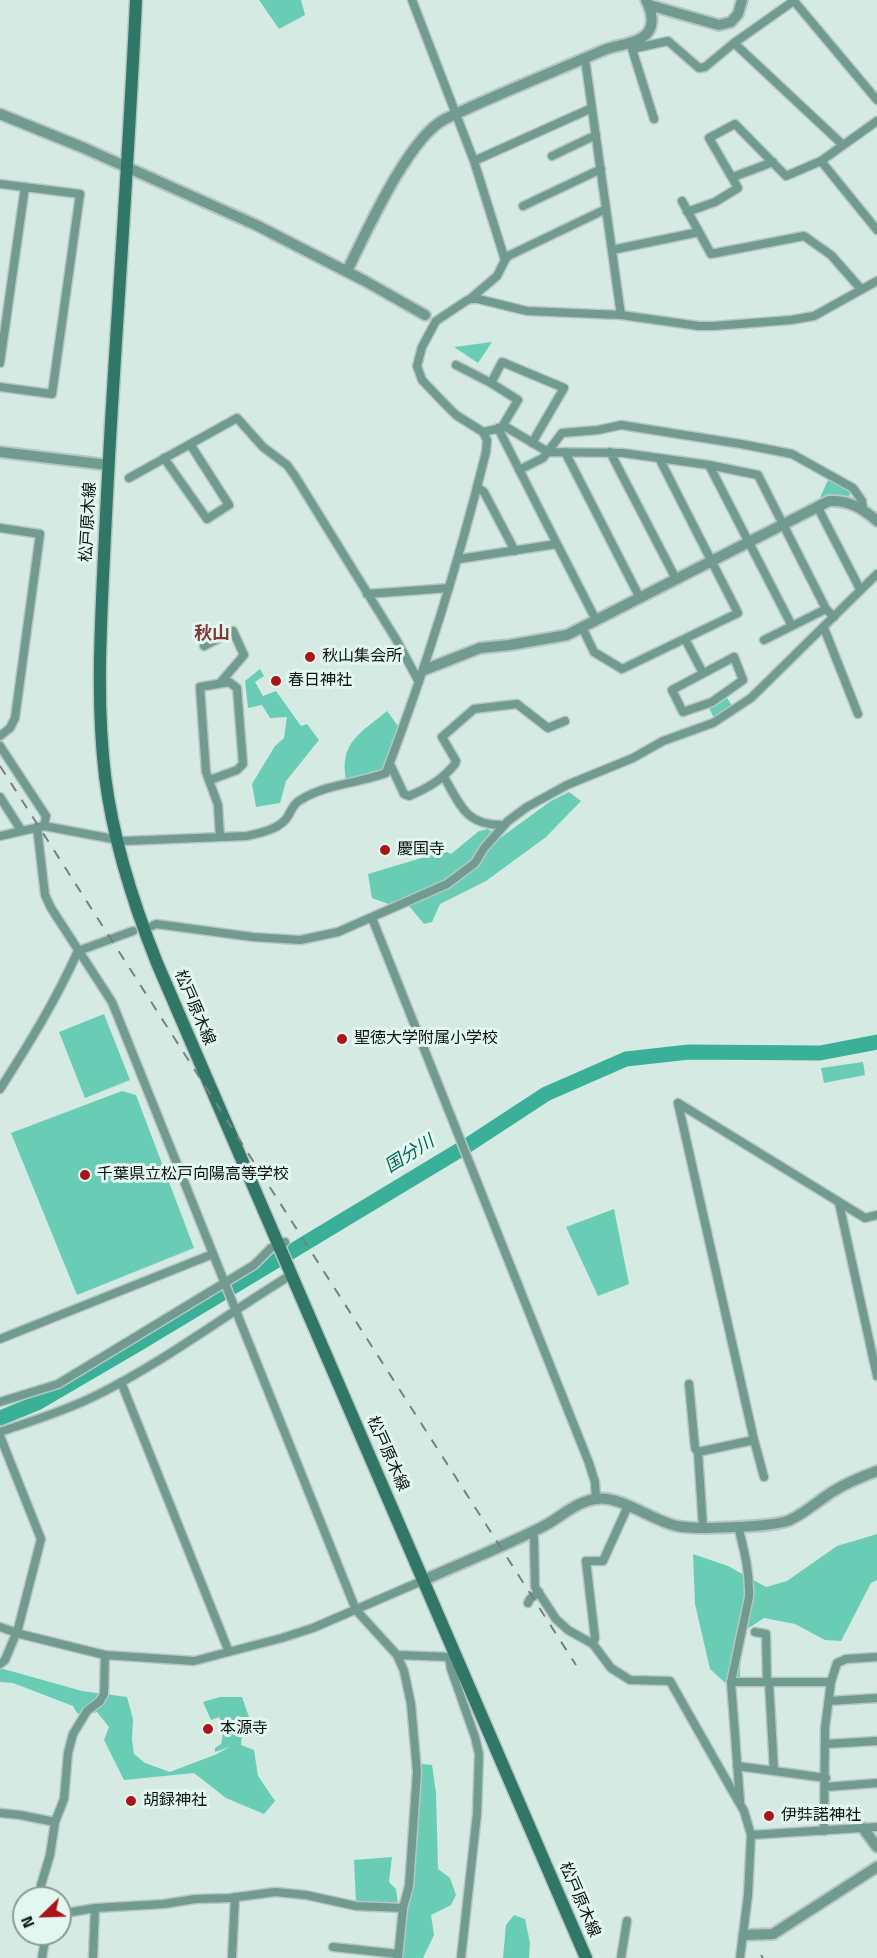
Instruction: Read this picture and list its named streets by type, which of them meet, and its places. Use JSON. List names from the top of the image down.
{
  "streets": {
    "main road": ["松戸原木線"]
  },
  "districts": ["秋山"],
  "water": ["国分川"],
  "places": [
    "秋山集会所",
    "春日神社",
    "慶国寺",
    "聖徳大学附属小学校",
    "千葉県立松戸向陽高等学校",
    "本源寺",
    "胡録神社",
    "伊弉諾神社"
  ],
  "north": "bottom left"
}
